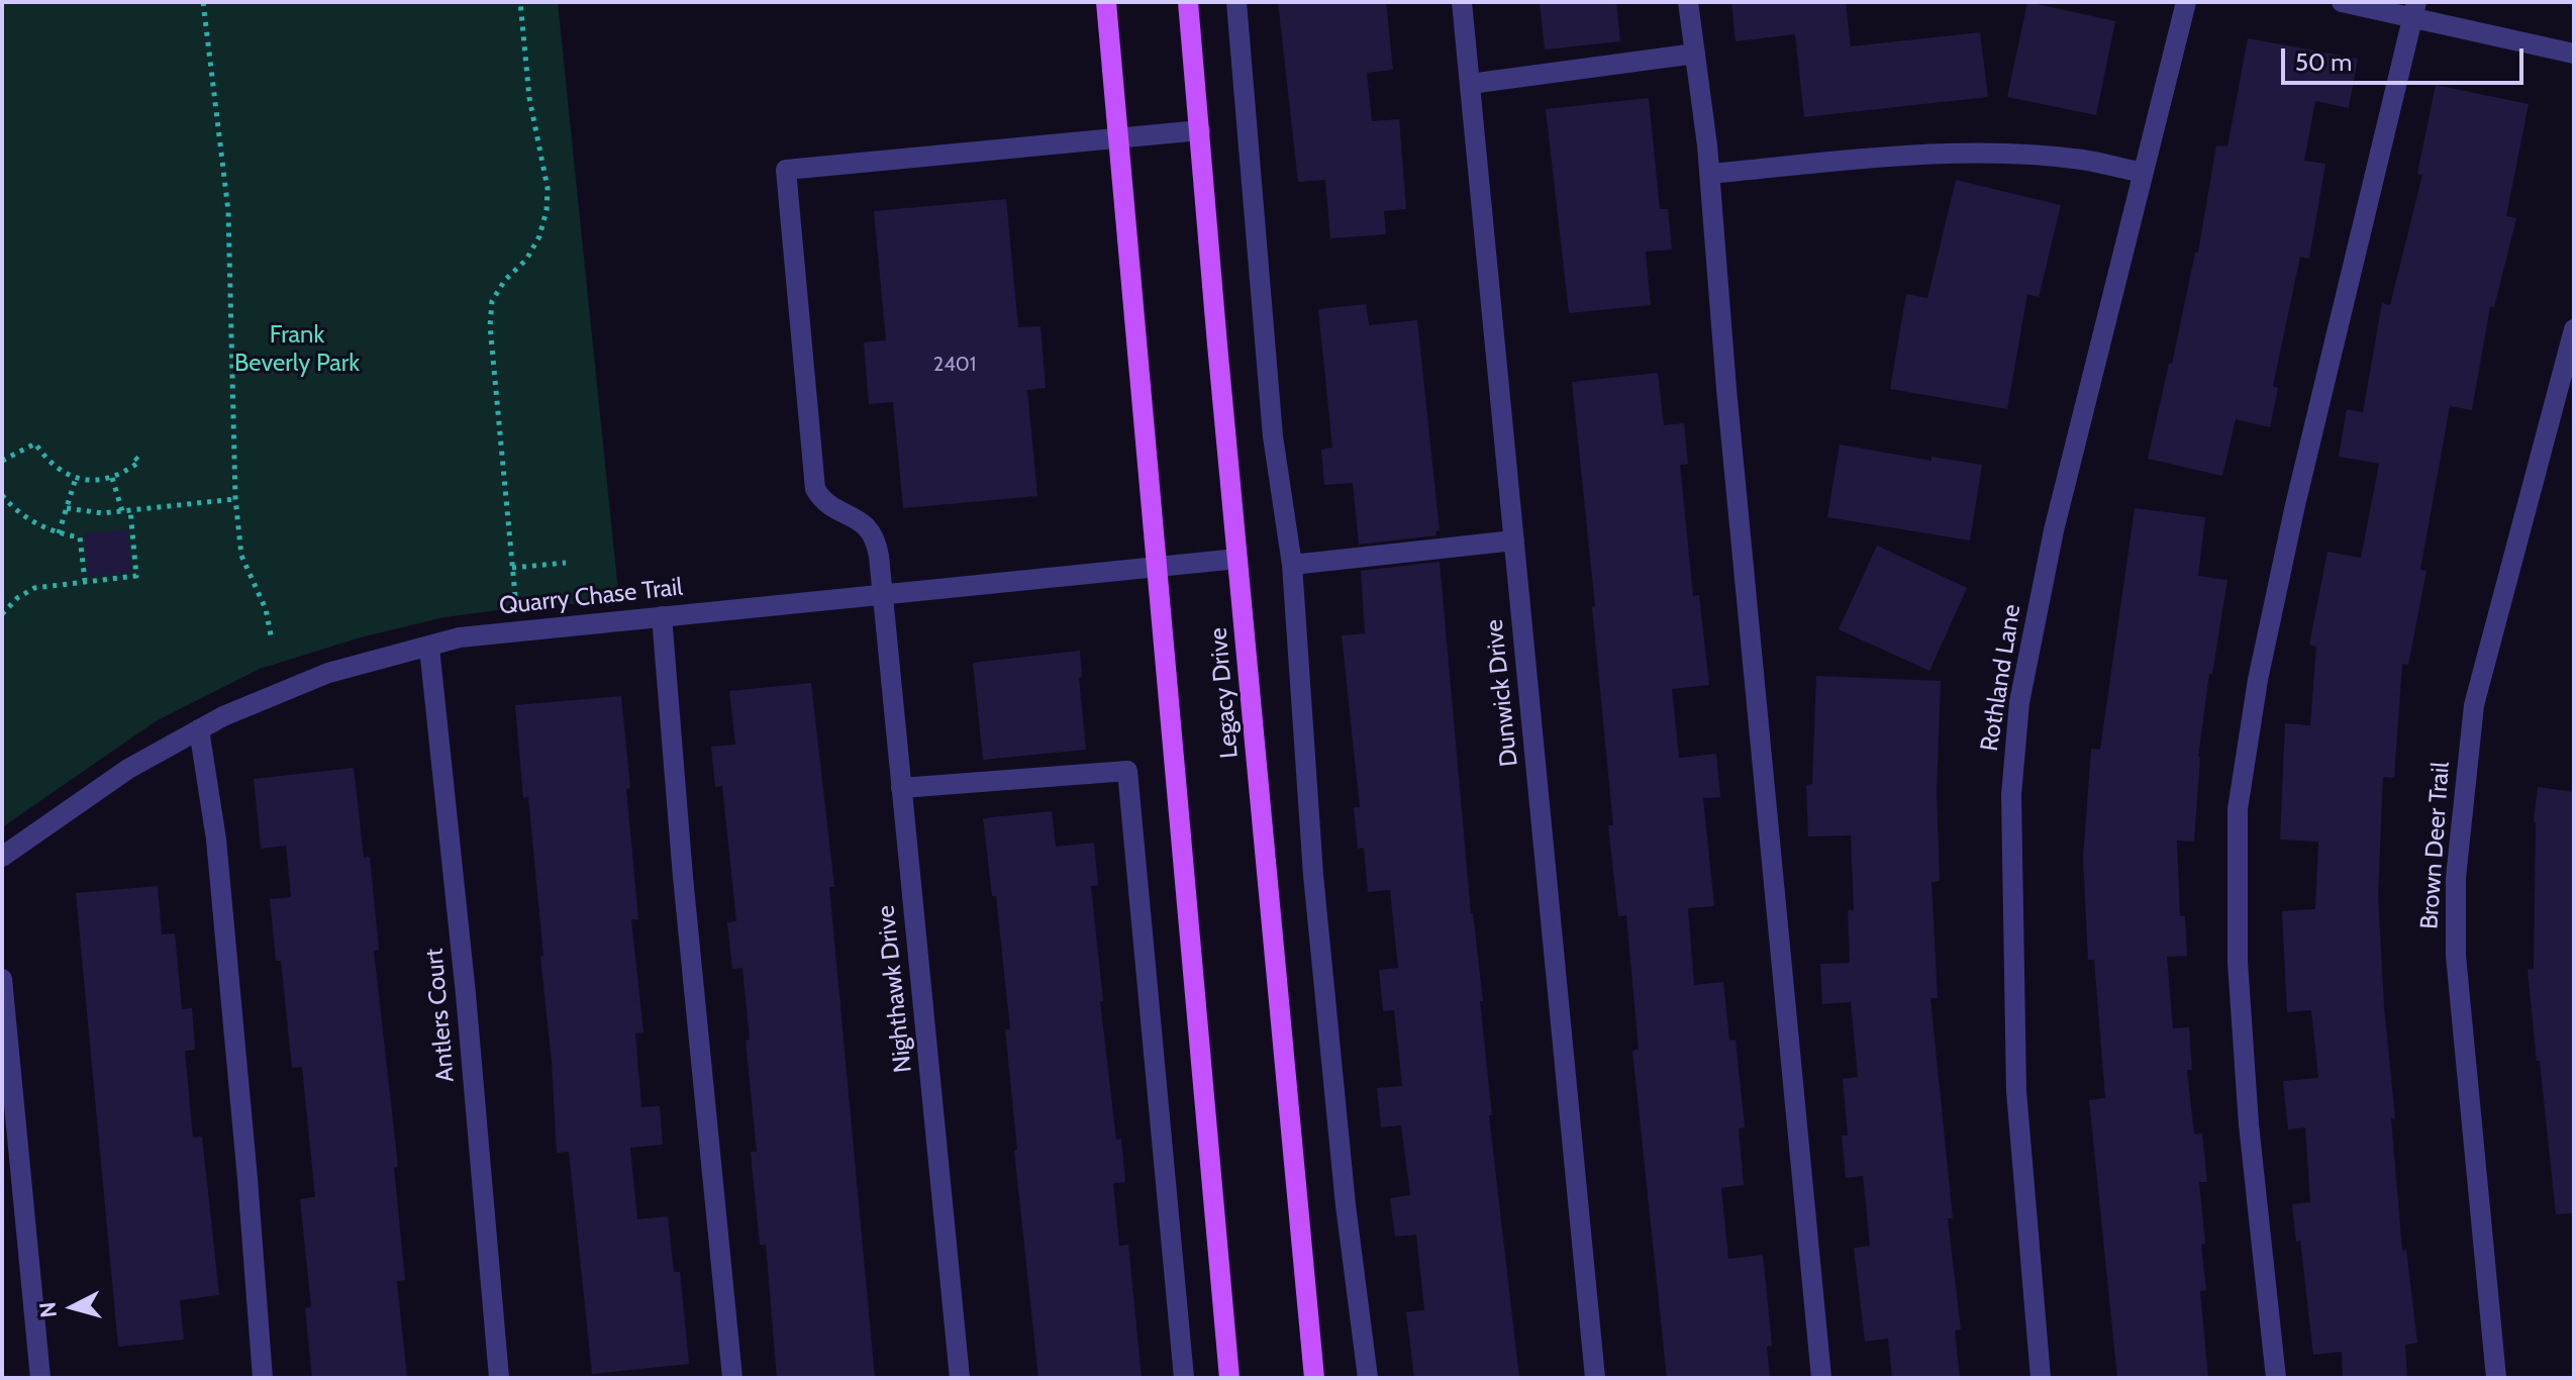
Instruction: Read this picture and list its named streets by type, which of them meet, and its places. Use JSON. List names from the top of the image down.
{
  "streets": {
    "main road": ["Legacy Drive"],
    "street": [
      "Quarry Chase Trail",
      "Rothland Lane",
      "Dunwick Drive",
      "Brown Deer Trail",
      "Nighthawk Drive",
      "Antlers Court"
    ]
  },
  "crossings": [
    ["Quarry Chase Trail", "Legacy Drive"],
    ["Quarry Chase Trail", "Nighthawk Drive"],
    ["Quarry Chase Trail", "Antlers Court"]
  ],
  "parks": ["Frank Beverly Park"],
  "house_numbers": ["2401"],
  "scale_bar": "50 m",
  "north": "left"
}
